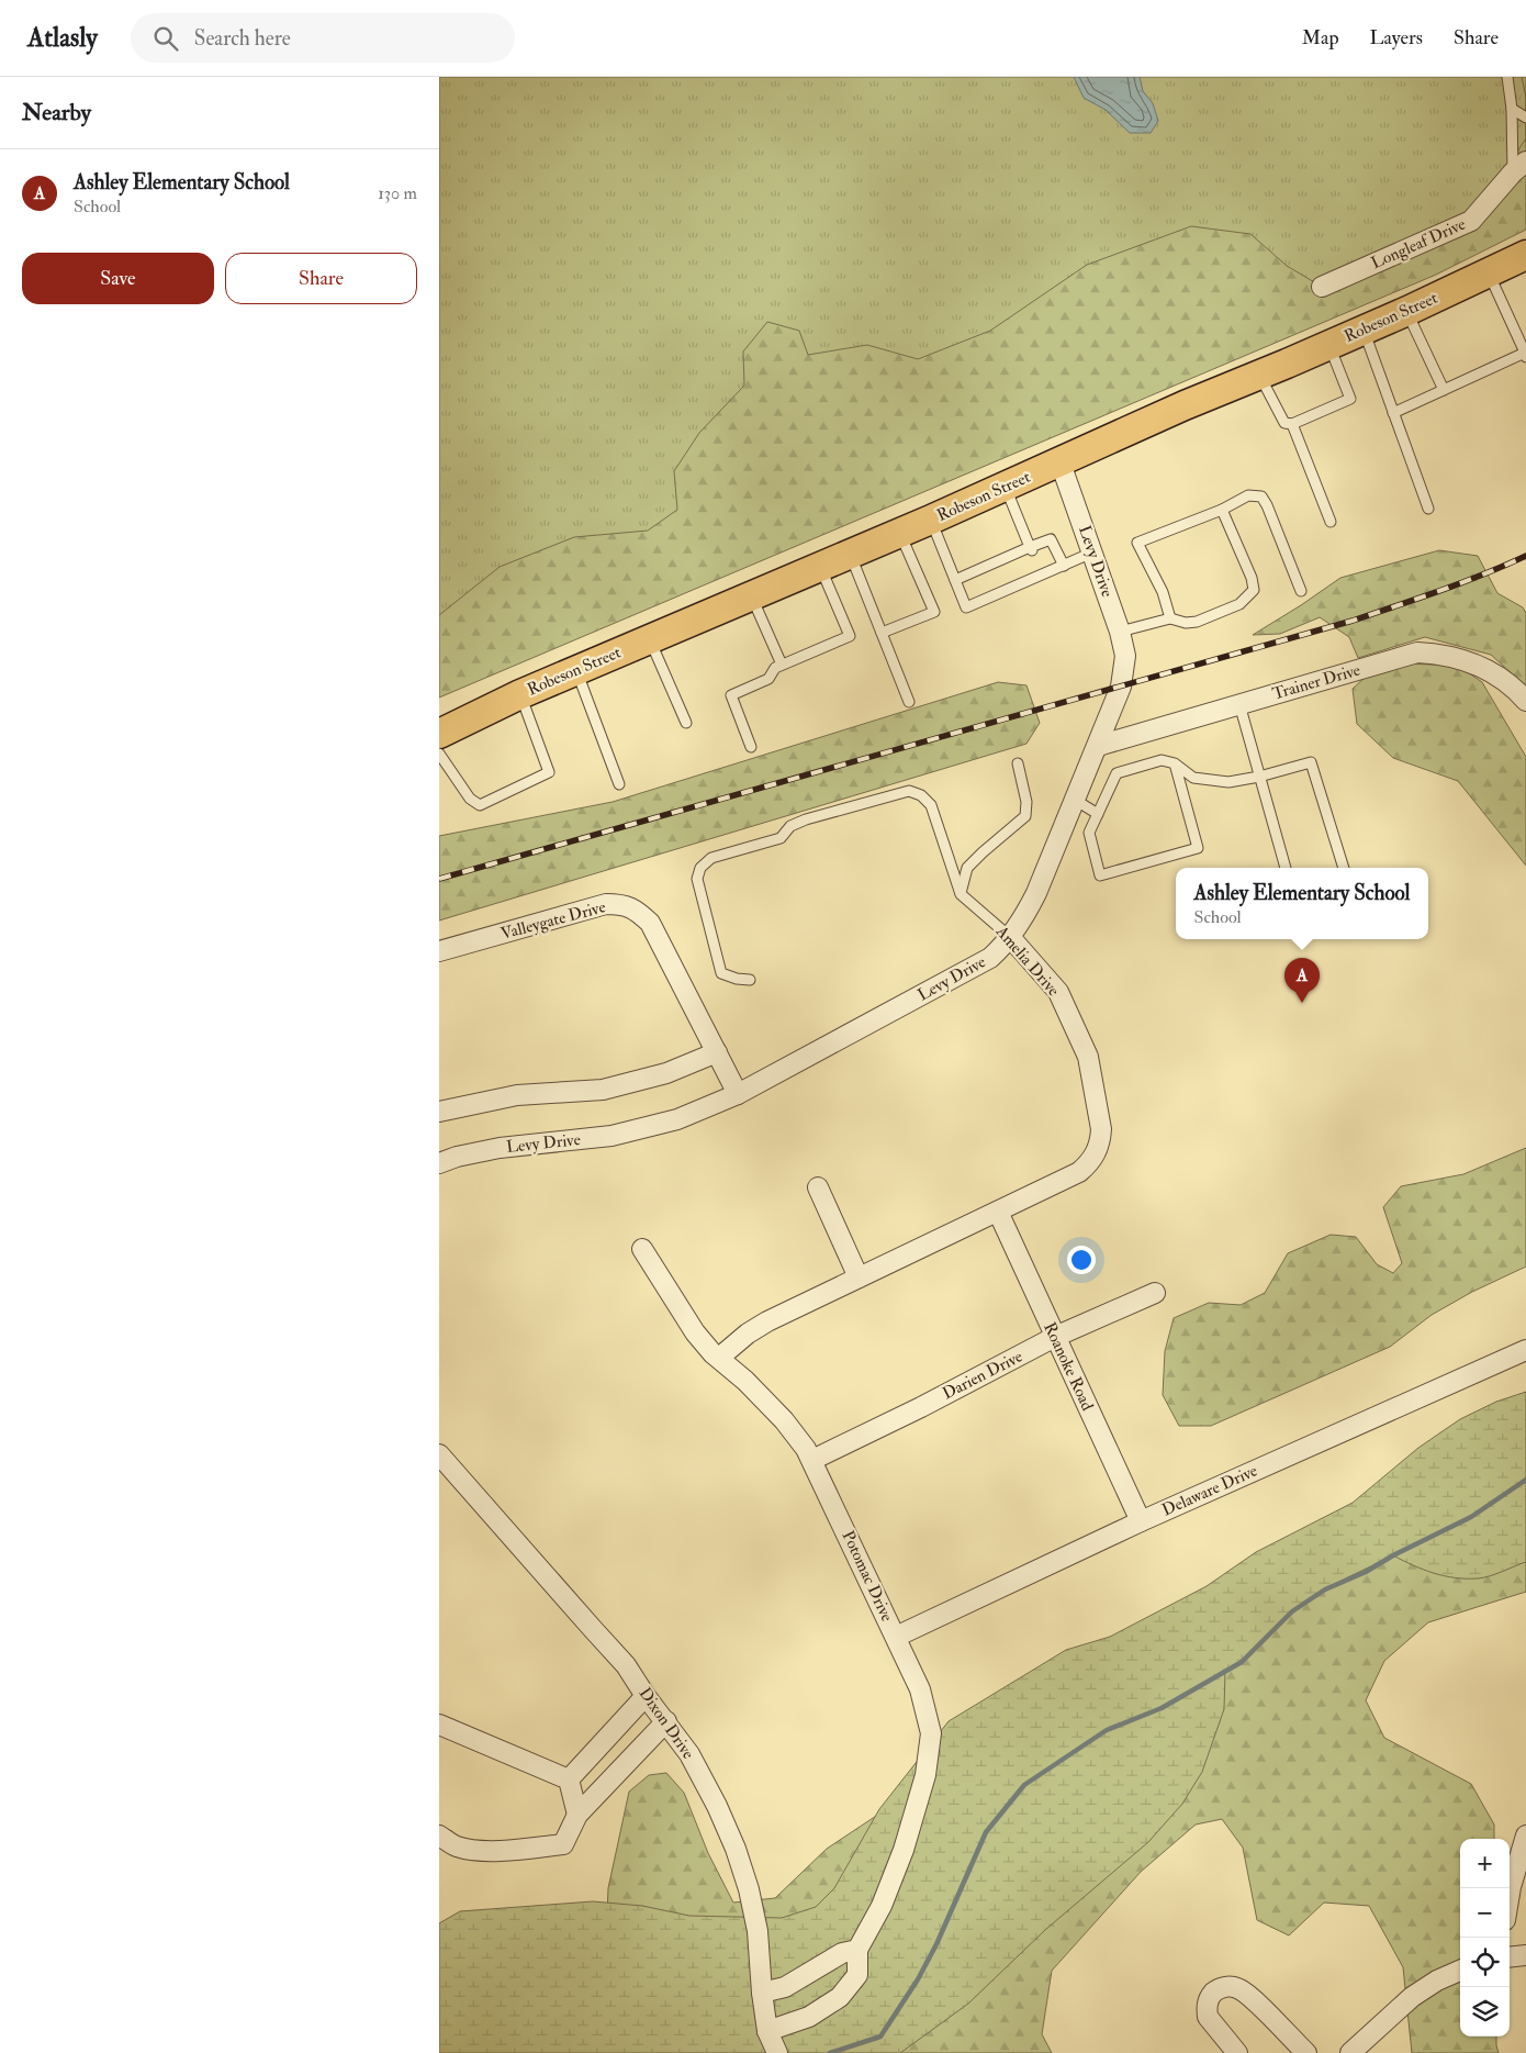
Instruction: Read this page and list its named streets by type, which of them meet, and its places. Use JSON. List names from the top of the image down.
{
  "streets": {
    "main road": ["Robeson Street"],
    "street": [
      "Longleaf Drive",
      "Levy Drive",
      "Trainer Drive",
      "Valleygate Drive",
      "Amelia Drive",
      "Roanoke Road",
      "Darien Drive",
      "Delaware Drive",
      "Potomac Drive",
      "Dixon Drive"
    ]
  },
  "crossings": [
    ["Robeson Street", "Levy Drive"],
    ["Levy Drive", "Trainer Drive"],
    ["Levy Drive", "Valleygate Drive"],
    ["Levy Drive", "Amelia Drive"],
    ["Amelia Drive", "Roanoke Road"],
    ["Amelia Drive", "Potomac Drive"],
    ["Roanoke Road", "Darien Drive"],
    ["Roanoke Road", "Delaware Drive"],
    ["Darien Drive", "Potomac Drive"],
    ["Delaware Drive", "Potomac Drive"],
    ["Potomac Drive", "Dixon Drive"]
  ],
  "page": {
    "header": "Atlasly",
    "search": "Search here",
    "nav": ["Map", "Layers", "Share"],
    "heading": "Nearby",
    "list": [
      {
        "mark": "A",
        "name": "Ashley Elementary School",
        "note": "School",
        "value": "130 m"
      }
    ],
    "buttons": ["Save", "Share"],
    "popup": ["Ashley Elementary School", "School"],
    "pins": "A",
    "map_buttons": ["+", "−"]
  }
}
